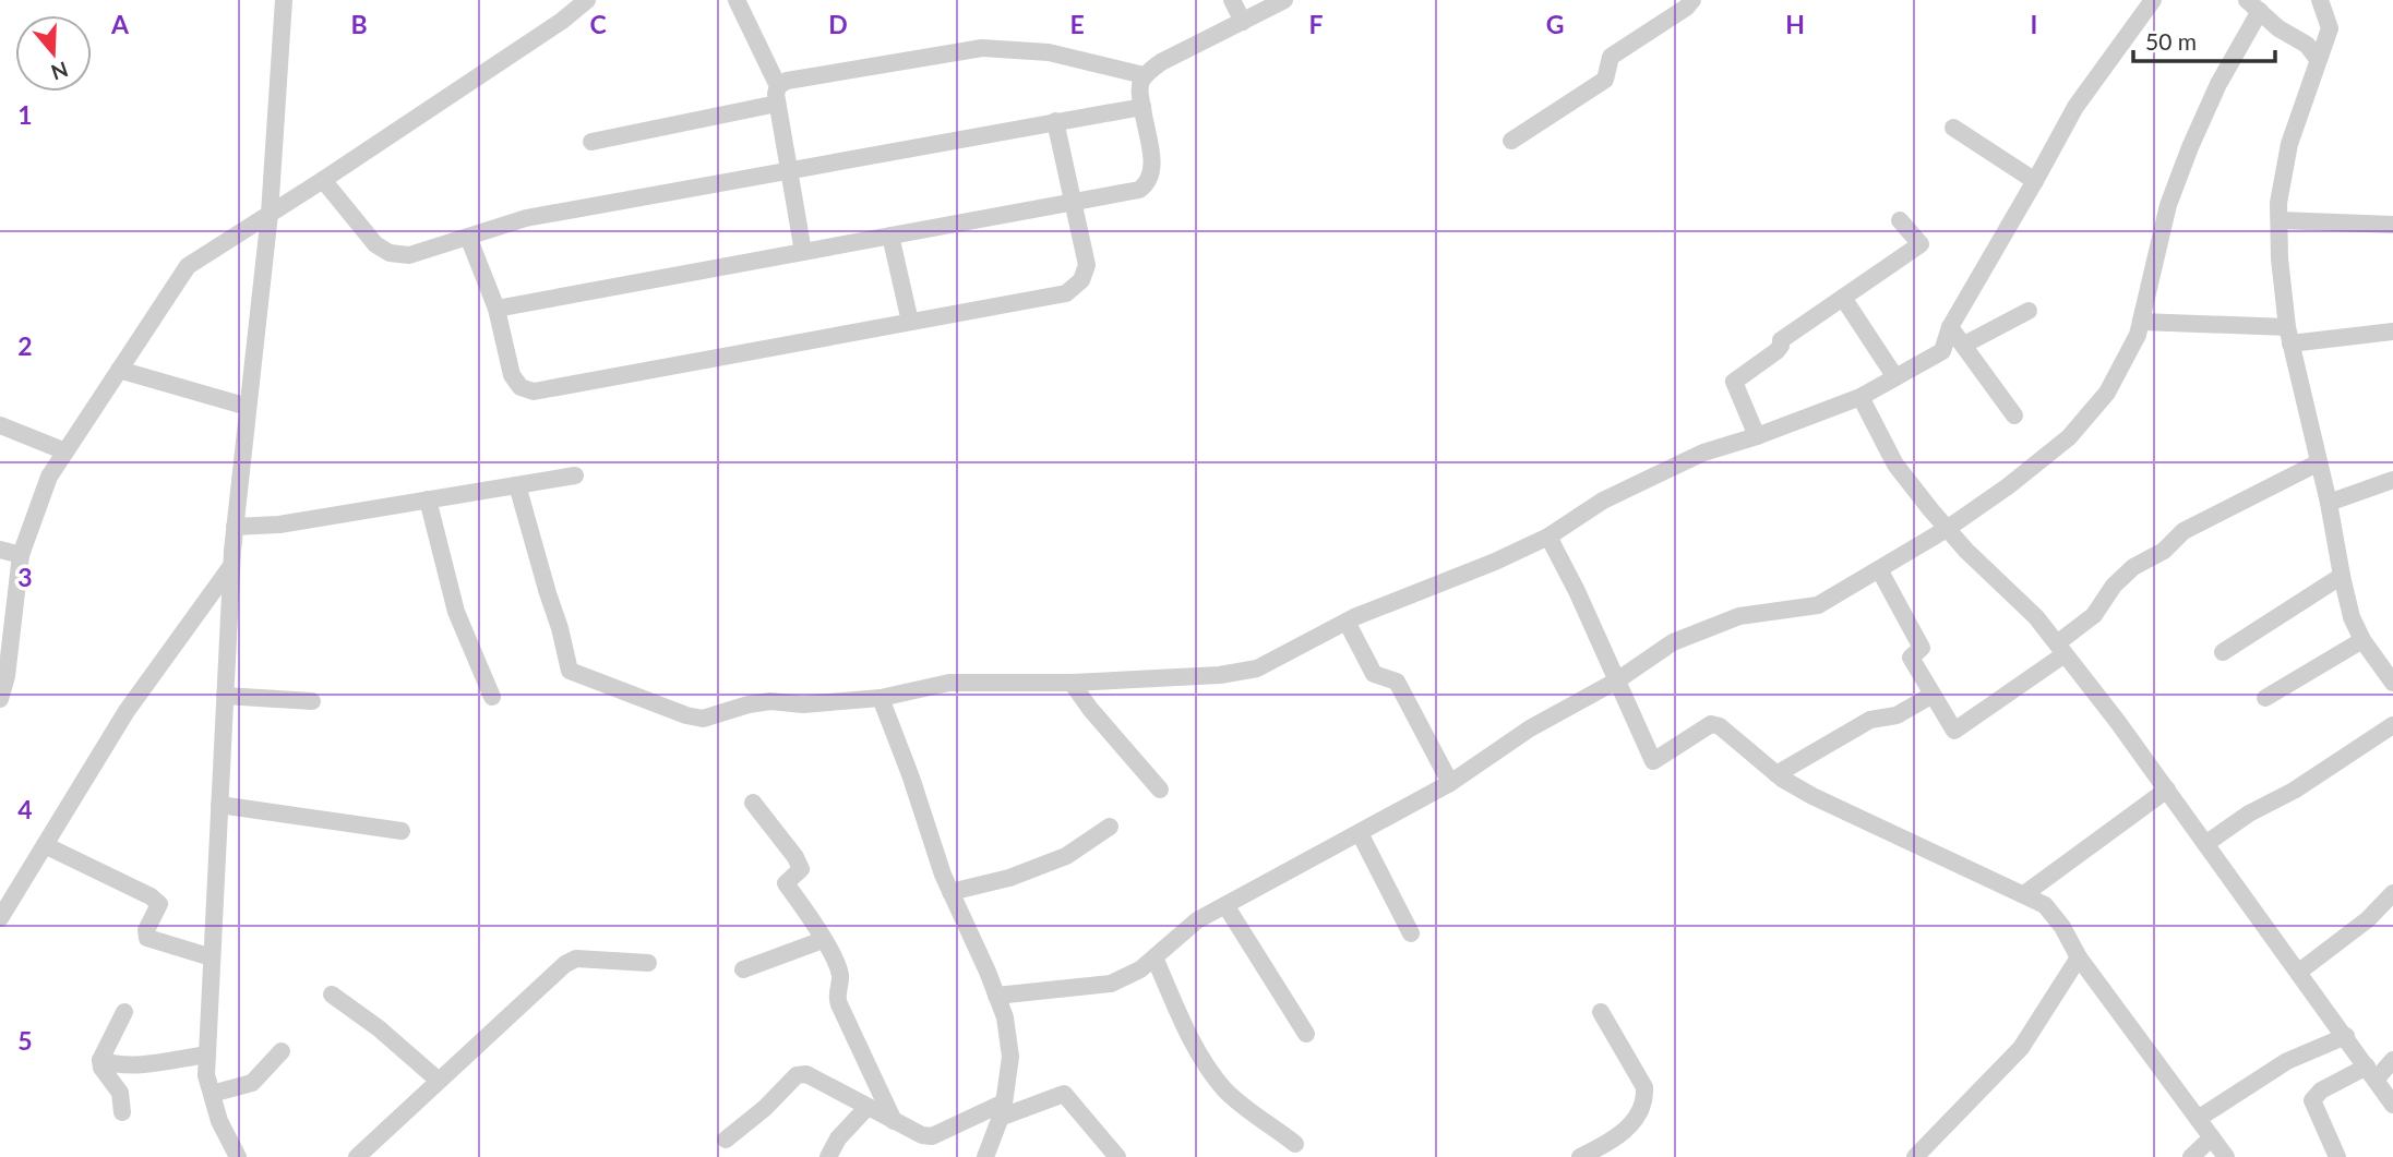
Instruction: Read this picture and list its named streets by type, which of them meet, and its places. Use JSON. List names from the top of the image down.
{
  "scale_bar": "50 m",
  "north": "bottom",
  "grid": {
    "columns": [
      "A",
      "B",
      "C",
      "D",
      "E",
      "F",
      "G",
      "H",
      "I"
    ],
    "rows": [
      "1",
      "2",
      "3",
      "4",
      "5"
    ]
  }
}
